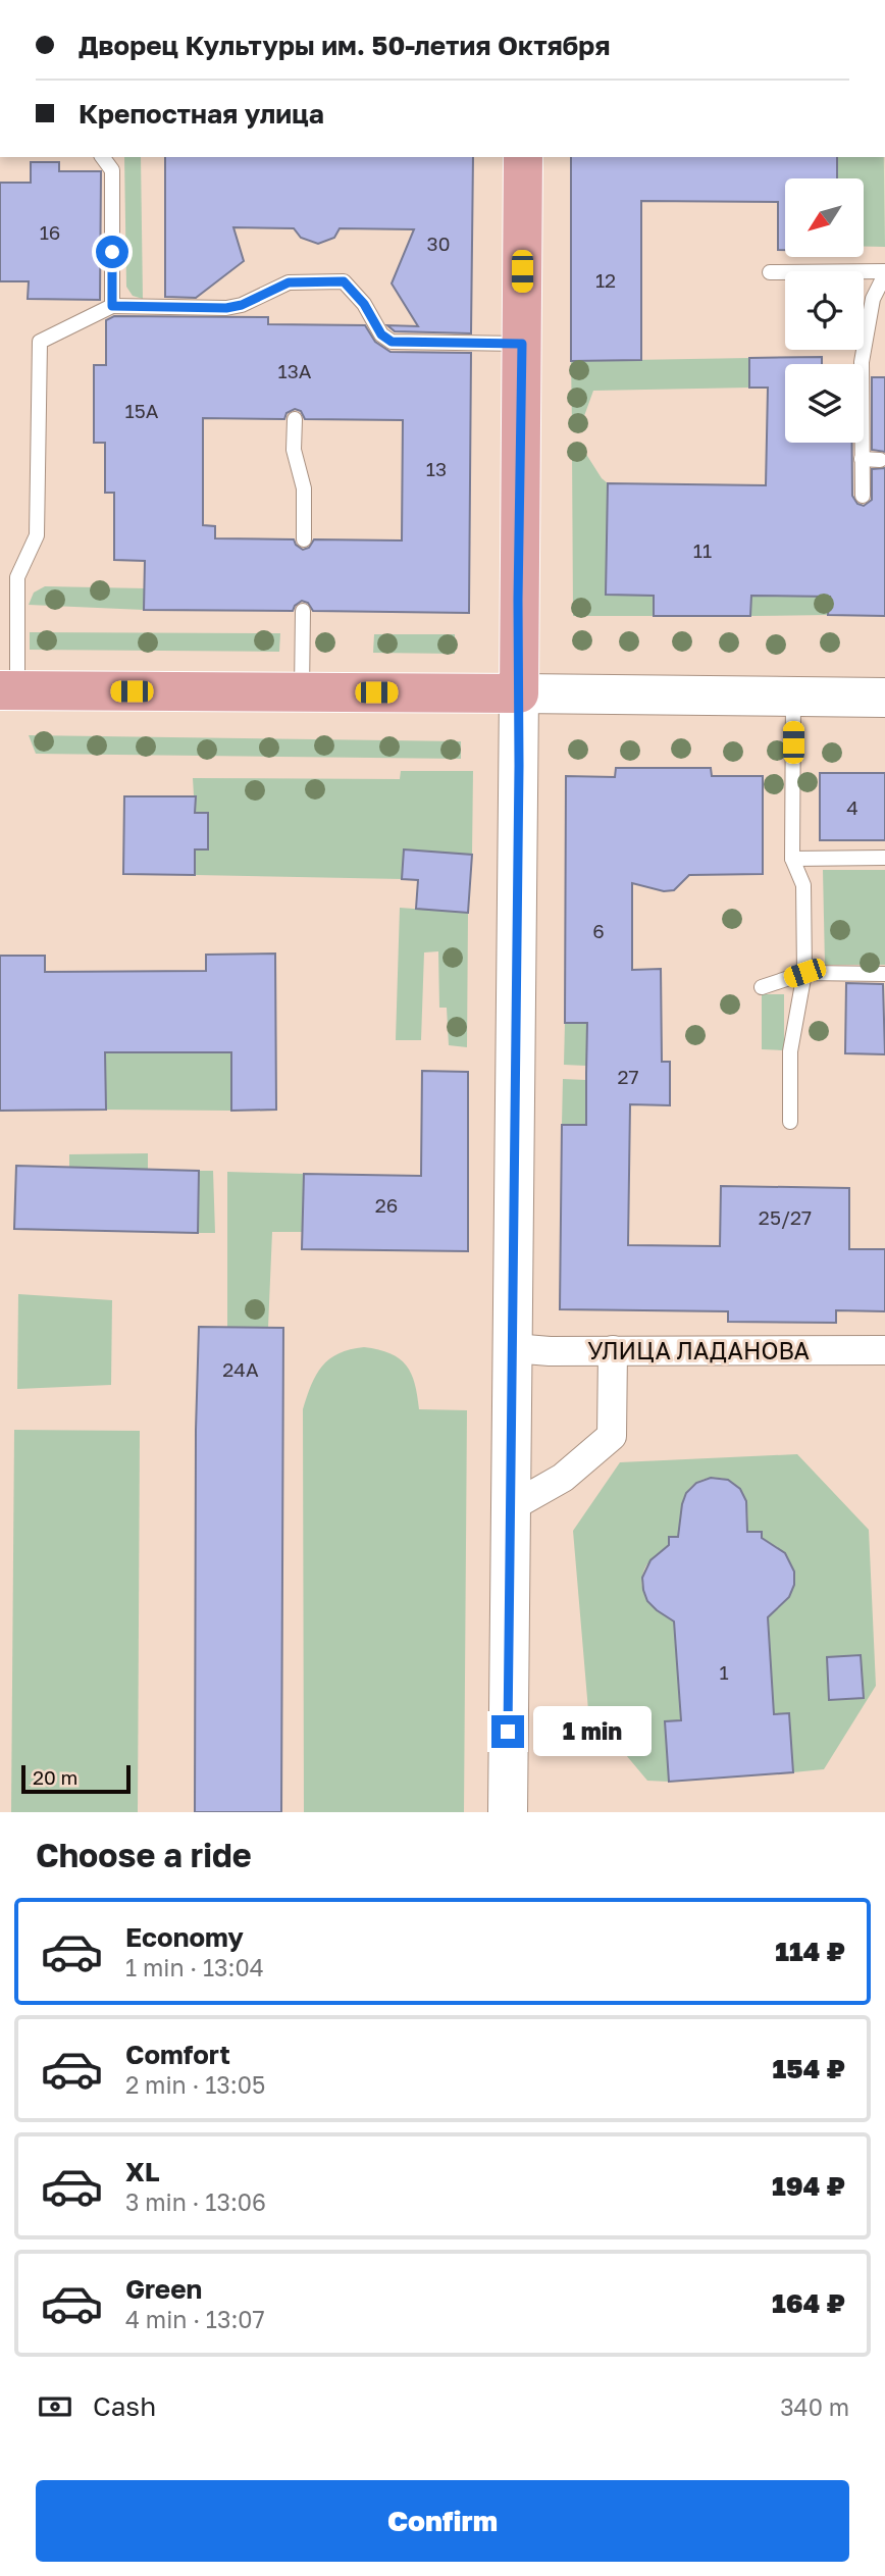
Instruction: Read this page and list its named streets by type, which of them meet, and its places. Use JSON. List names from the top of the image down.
{
  "streets": {
    "street": ["УЛИЦА ЛАДАНОВА"]
  },
  "house_numbers": [
    "16",
    "30",
    "12",
    "13А",
    "15А",
    "13",
    "11",
    "4",
    "6",
    "27",
    "26",
    "25/27",
    "24А",
    "1"
  ],
  "scale_bar": "20 m",
  "north": "bottom left",
  "page": {
    "banner": ["Дворец Культуры им. 50-летия Октября", "Крепостная улица"],
    "bubble": "1 min",
    "scale": "20 m",
    "heading": "Choose a ride",
    "list": [
      {
        "name": "Economy",
        "note": "1 min · 13:04",
        "value": "114 ₽"
      },
      {
        "name": "Comfort",
        "note": "2 min · 13:05",
        "value": "154 ₽"
      },
      {
        "name": "XL",
        "note": "3 min · 13:06",
        "value": "194 ₽"
      },
      {
        "name": "Green",
        "note": "4 min · 13:07",
        "value": "164 ₽"
      }
    ],
    "pay": ["Cash", "340 m"],
    "buttons": "Confirm"
  }
}
